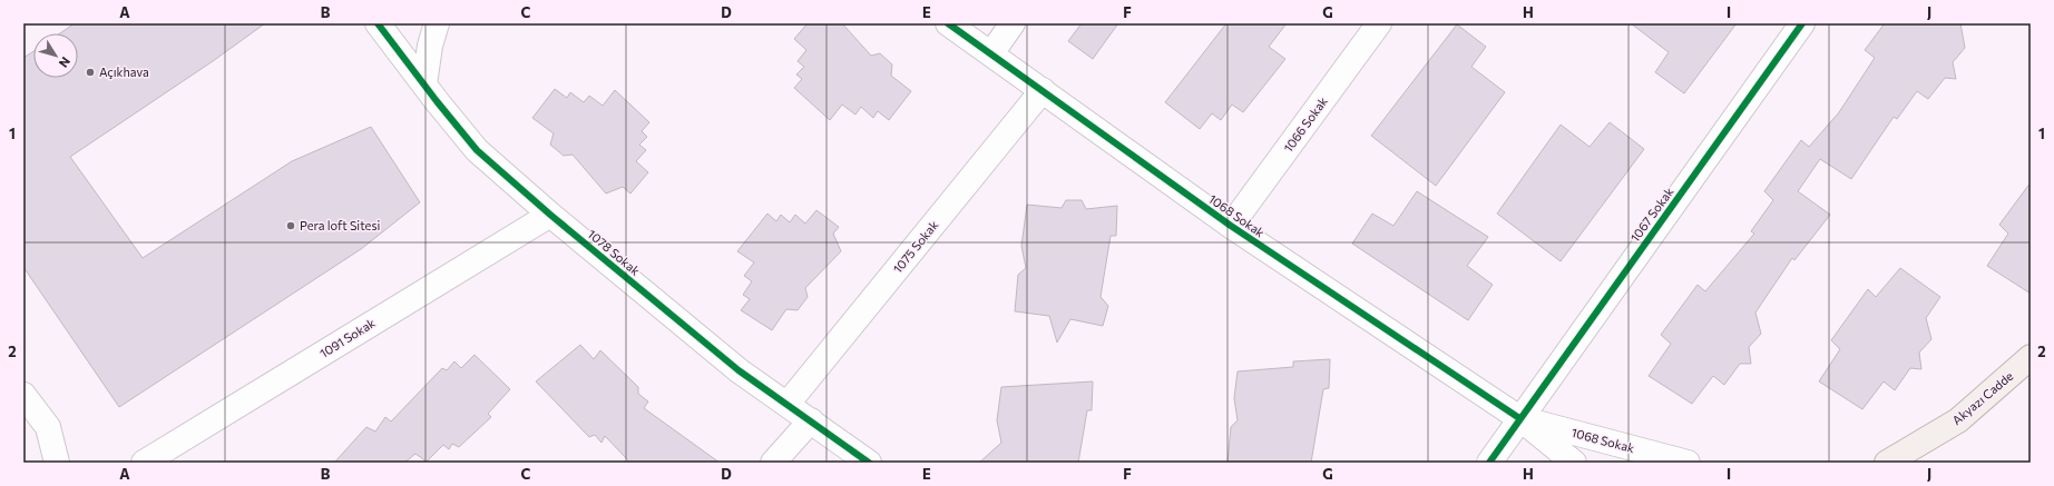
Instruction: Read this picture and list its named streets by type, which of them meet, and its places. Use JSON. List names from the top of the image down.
{
  "streets": {
    "main road": ["Akyazı Cadde"],
    "street": [
      "1066 Sokak",
      "1067 Sokak",
      "1068 Sokak",
      "1075 Sokak",
      "1078 Sokak",
      "1091 Sokak"
    ]
  },
  "crossings": [
    ["1066 Sokak", "1068 Sokak"],
    ["1067 Sokak", "1068 Sokak"],
    ["1068 Sokak", "1075 Sokak"],
    ["1075 Sokak", "1078 Sokak"],
    ["1078 Sokak", "1091 Sokak"]
  ],
  "places": ["Açıkhava", "Pera loft Sitesi"],
  "north": "bottom right",
  "grid": {
    "columns": [
      "A",
      "B",
      "C",
      "D",
      "E",
      "F",
      "G",
      "H",
      "I",
      "J"
    ],
    "rows": ["1", "2"]
  }
}
